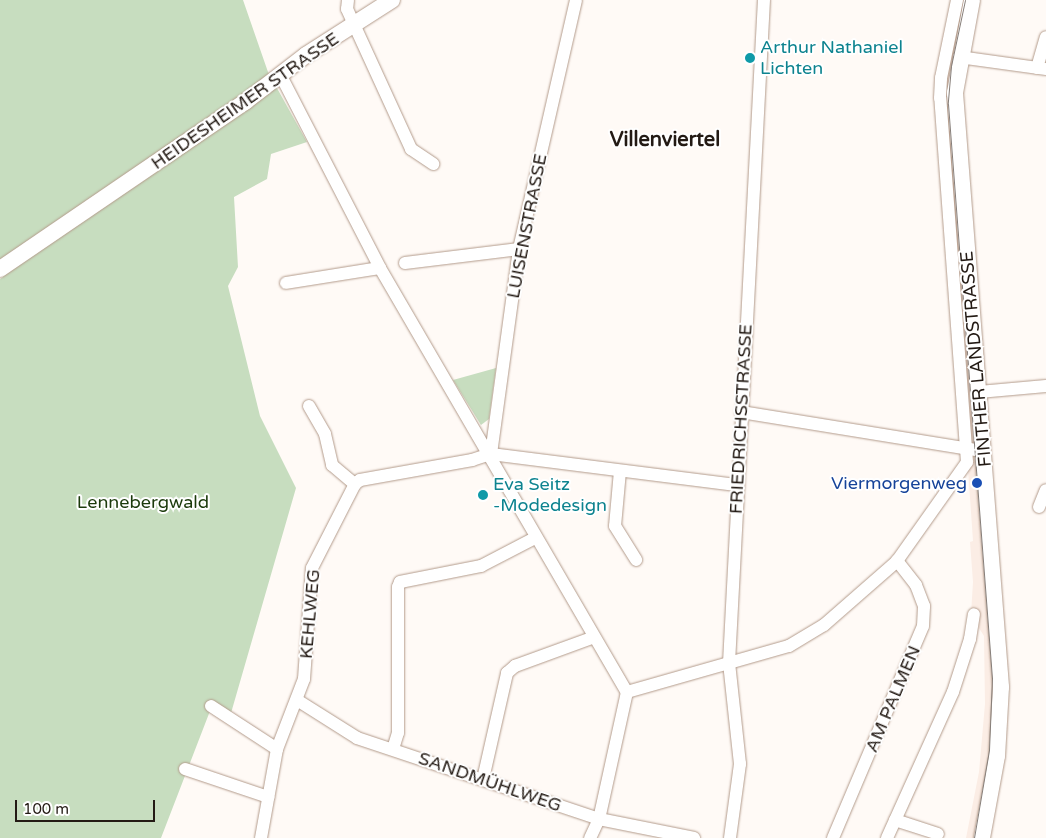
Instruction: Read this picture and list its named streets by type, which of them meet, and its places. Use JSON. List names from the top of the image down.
{
  "streets": {
    "main road": ["HEIDESHEIMER STRASSE", "FINTHER LANDSTRASSE"],
    "street": [
      "LUISENSTRASSE",
      "FRIEDRICHSSTRASSE",
      "KEHLWEG",
      "AM PALMEN",
      "SANDMÜHLWEG"
    ]
  },
  "crossings": [
    ["KEHLWEG", "SANDMÜHLWEG"]
  ],
  "districts": ["Villenviertel"],
  "parks": ["Lennebergwald"],
  "places": ["Arthur Nathaniel Lichten", "Viermorgenweg", "Eva Seitz -Modedesign"],
  "scale_bar": "100 m"
}
